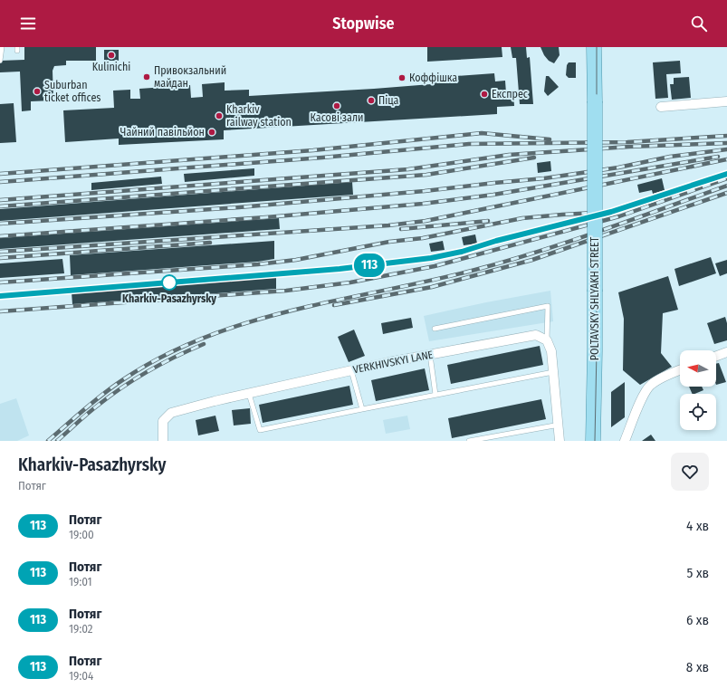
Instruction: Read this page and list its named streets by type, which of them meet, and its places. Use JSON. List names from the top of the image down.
{
  "streets": {
    "main road": ["POLTAVSKY SHLYAKH STREET"],
    "street": ["VERKHIVSKYI LANE"]
  },
  "places": [
    "Kulinichi",
    "Привокзальний майдан",
    "Коффішка",
    "Suburban ticket offices",
    "Експрес",
    "Піца",
    "Касові зали",
    "Kharkiv railway station",
    "Чайний павільйон",
    "Kharkіv-Pasazhyrsky"
  ],
  "north": "left",
  "page": {
    "header": "Stopwise",
    "on_map": "113",
    "heading": ["Kharkіv-Pasazhyrsky", "Потяг"],
    "list": [
      {
        "mark": "113",
        "name": "Потяг",
        "note": "19:00",
        "value": "4 хв"
      },
      {
        "mark": "113",
        "name": "Потяг",
        "note": "19:01",
        "value": "5 хв"
      },
      {
        "mark": "113",
        "name": "Потяг",
        "note": "19:02",
        "value": "6 хв"
      },
      {
        "mark": "113",
        "name": "Потяг",
        "note": "19:04",
        "value": "8 хв"
      }
    ]
  }
}
